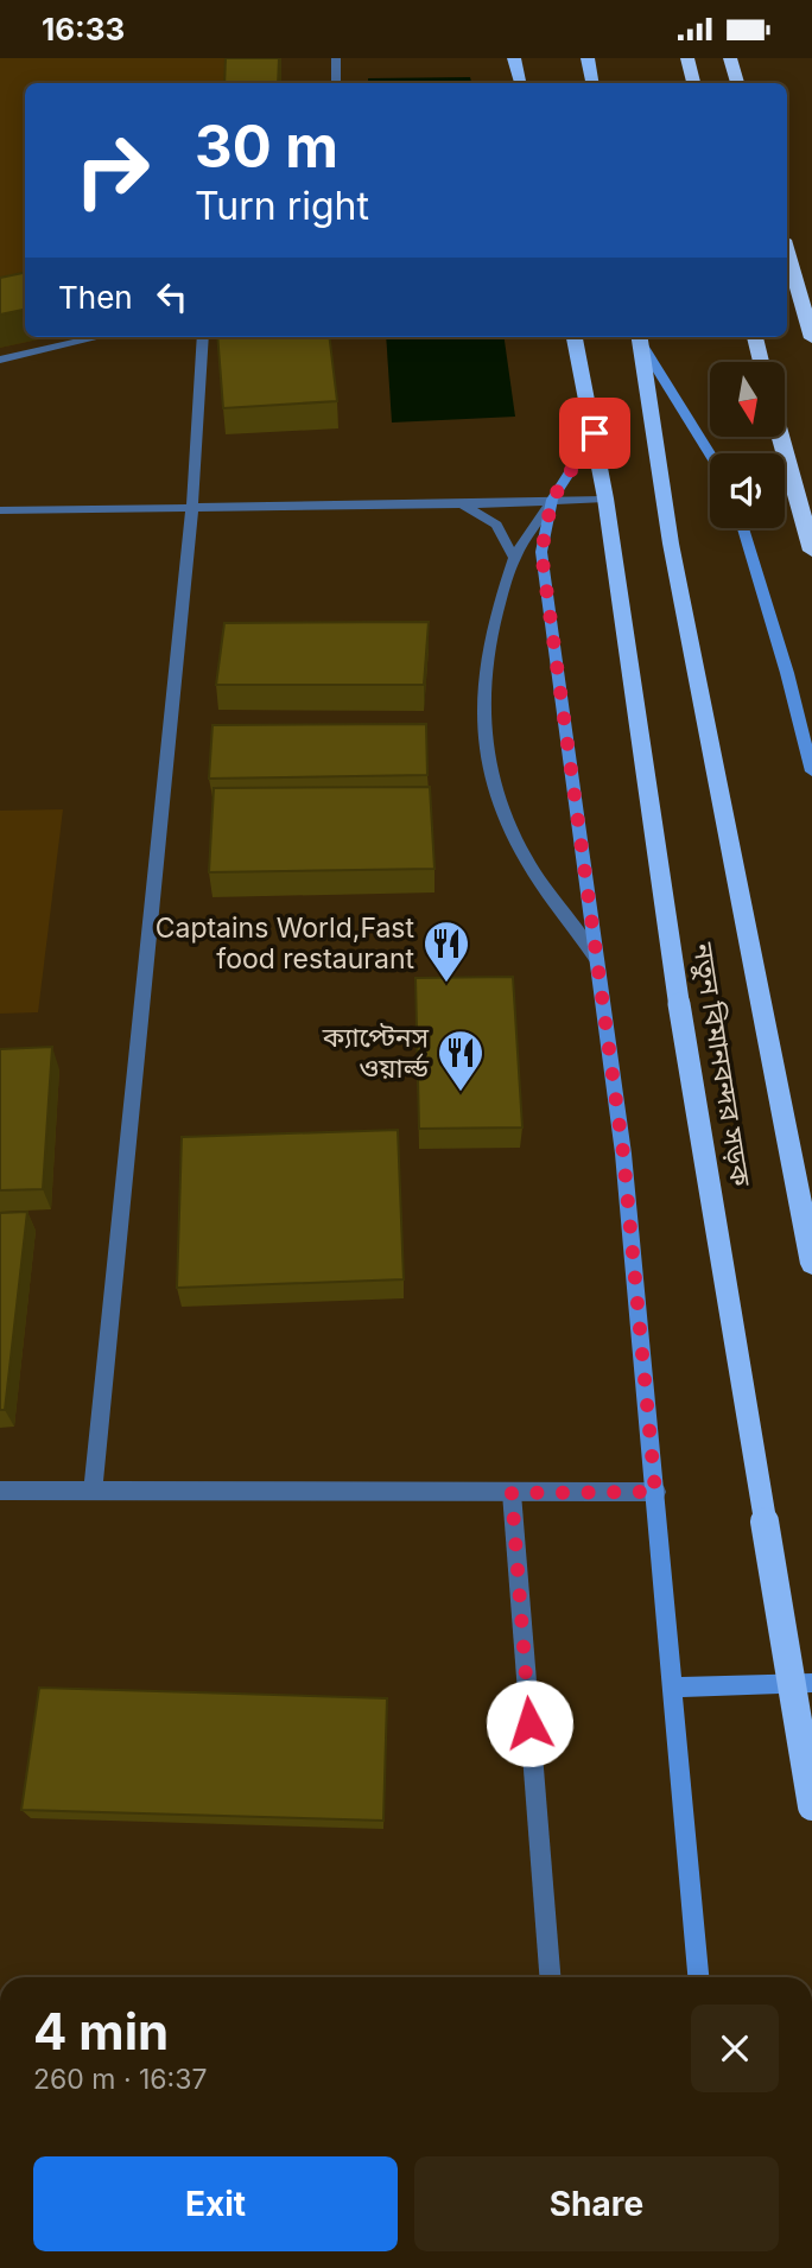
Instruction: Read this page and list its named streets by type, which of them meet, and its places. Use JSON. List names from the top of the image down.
{
  "streets": {
    "highway": ["নতুন বিমানবন্দর সড়ক"]
  },
  "places": {
    "restaurant": ["Captains World,Fast food restaurant", "ক্যাপ্টেনস ওয়ার্ল্ড"]
  },
  "north": "bottom",
  "page": {
    "status": "16:33",
    "turn": ["30 m", "Turn right"],
    "then": "Then",
    "heading": ["4 min", "260 m · 16:37"],
    "buttons": ["Exit", "Share"]
  }
}
